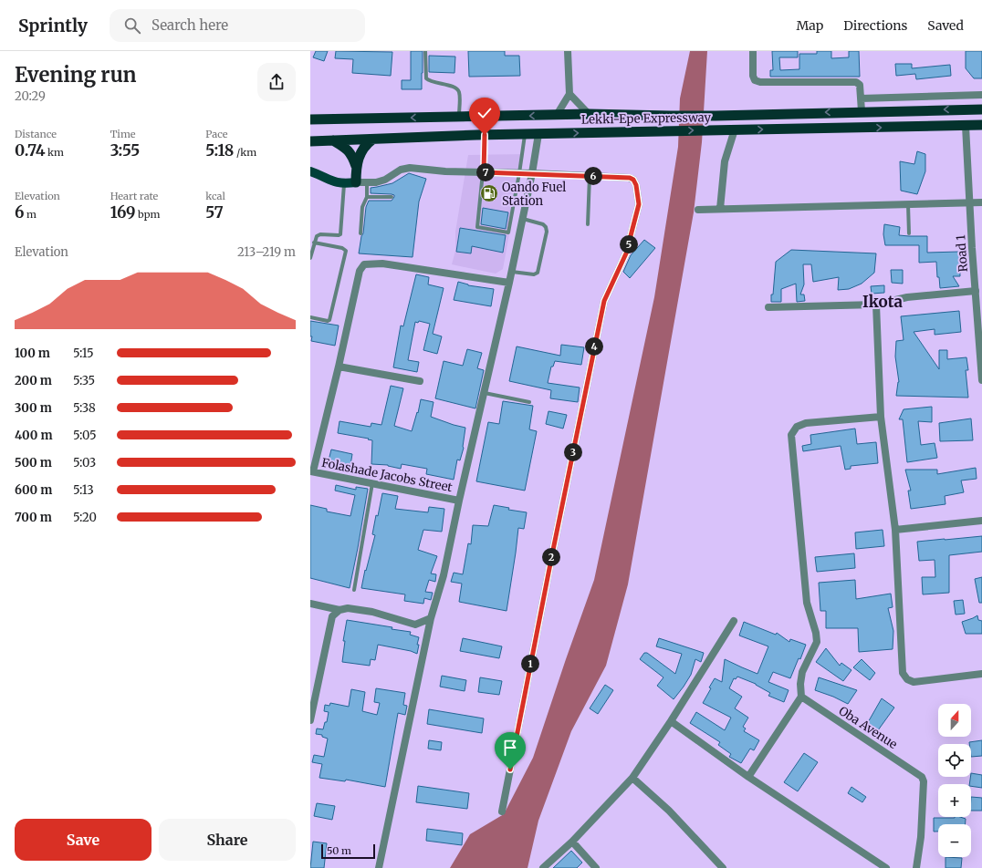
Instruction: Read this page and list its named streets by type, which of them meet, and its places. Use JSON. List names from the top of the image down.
{
  "streets": {
    "highway": ["Lekki-Epe Expressway"],
    "street": ["Road 1", "Folashade Jacobs Street", "Oba Avenue"]
  },
  "crossings": [
    ["Lekki-Epe Expressway", "Road 1"]
  ],
  "districts": ["Ikota"],
  "places": {
    "fuel station": ["Oando Fuel Station"]
  },
  "scale_bar": "50 m",
  "north": "top",
  "page": {
    "header": "Sprintly",
    "search": "Search here",
    "nav": ["Map", "Directions", "Saved"],
    "heading": ["Evening run", "20:29"],
    "stats": [
      ["Distance", "0.74 km"],
      ["Time", "3:55"],
      ["Pace", "5:18 /km"],
      ["Elevation", "6 m"],
      ["Heart rate", "169 bpm"],
      ["kcal", "57"]
    ],
    "pins": [
      "7",
      "6",
      "5",
      "4",
      "3",
      "2",
      "1"
    ],
    "chart": ["Elevation", "213–219 m"],
    "list": [
      {
        "name": "100 m",
        "note": "5:15"
      },
      {
        "name": "200 m",
        "note": "5:35"
      },
      {
        "name": "300 m",
        "note": "5:38"
      },
      {
        "name": "400 m",
        "note": "5:05"
      },
      {
        "name": "500 m",
        "note": "5:03"
      },
      {
        "name": "600 m",
        "note": "5:13"
      },
      {
        "name": "700 m",
        "note": "5:20"
      }
    ],
    "map_buttons": ["+", "−"],
    "buttons": ["Save", "Share"],
    "scale": "50 m"
  }
}
